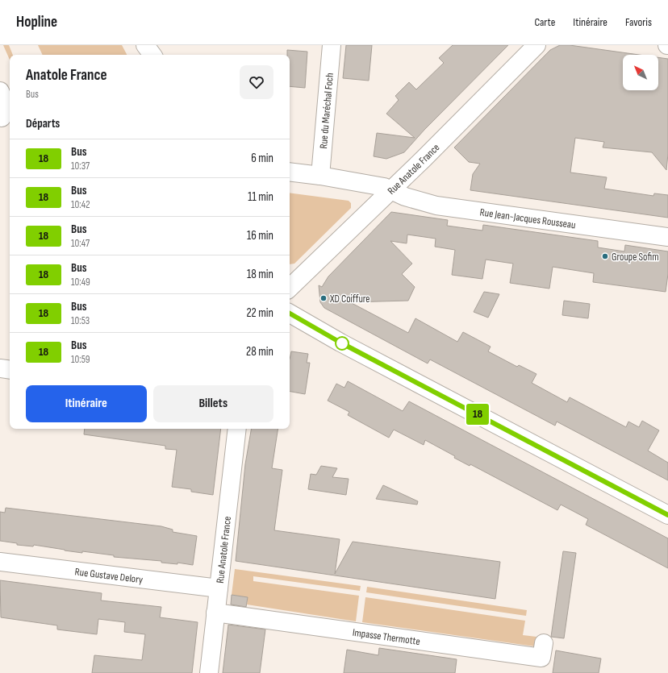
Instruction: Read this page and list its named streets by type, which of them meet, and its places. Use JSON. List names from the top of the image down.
{
  "streets": {
    "street": [
      "Rue du Maréchal Foch",
      "Rue Anatole France",
      "Rue Jean-Jacques Rousseau",
      "Rue Gustave Delory",
      "Impasse Thermotte"
    ]
  },
  "crossings": [
    ["Rue du Maréchal Foch", "Rue Jean-Jacques Rousseau"],
    ["Rue Anatole France", "Rue Jean-Jacques Rousseau"],
    ["Rue Anatole France", "Rue Gustave Delory"],
    ["Rue Anatole France", "Impasse Thermotte"]
  ],
  "places": ["Groupe Sofim", "XD Coiffure"],
  "lines": ["bus line 18"],
  "north": "top left",
  "page": {
    "header": "Hopline",
    "nav": ["Carte", "Itinéraire", "Favoris"],
    "on_map": "18",
    "heading": [
      ["Anatole France", "Bus"],
      "Départs"
    ],
    "list": [
      {
        "mark": "18",
        "name": "Bus",
        "note": "10:37",
        "value": "6 min"
      },
      {
        "mark": "18",
        "name": "Bus",
        "note": "10:42",
        "value": "11 min"
      },
      {
        "mark": "18",
        "name": "Bus",
        "note": "10:47",
        "value": "16 min"
      },
      {
        "mark": "18",
        "name": "Bus",
        "note": "10:49",
        "value": "18 min"
      },
      {
        "mark": "18",
        "name": "Bus",
        "note": "10:53",
        "value": "22 min"
      },
      {
        "mark": "18",
        "name": "Bus",
        "note": "10:59",
        "value": "28 min"
      }
    ],
    "buttons": ["Itinéraire", "Billets"]
  }
}
